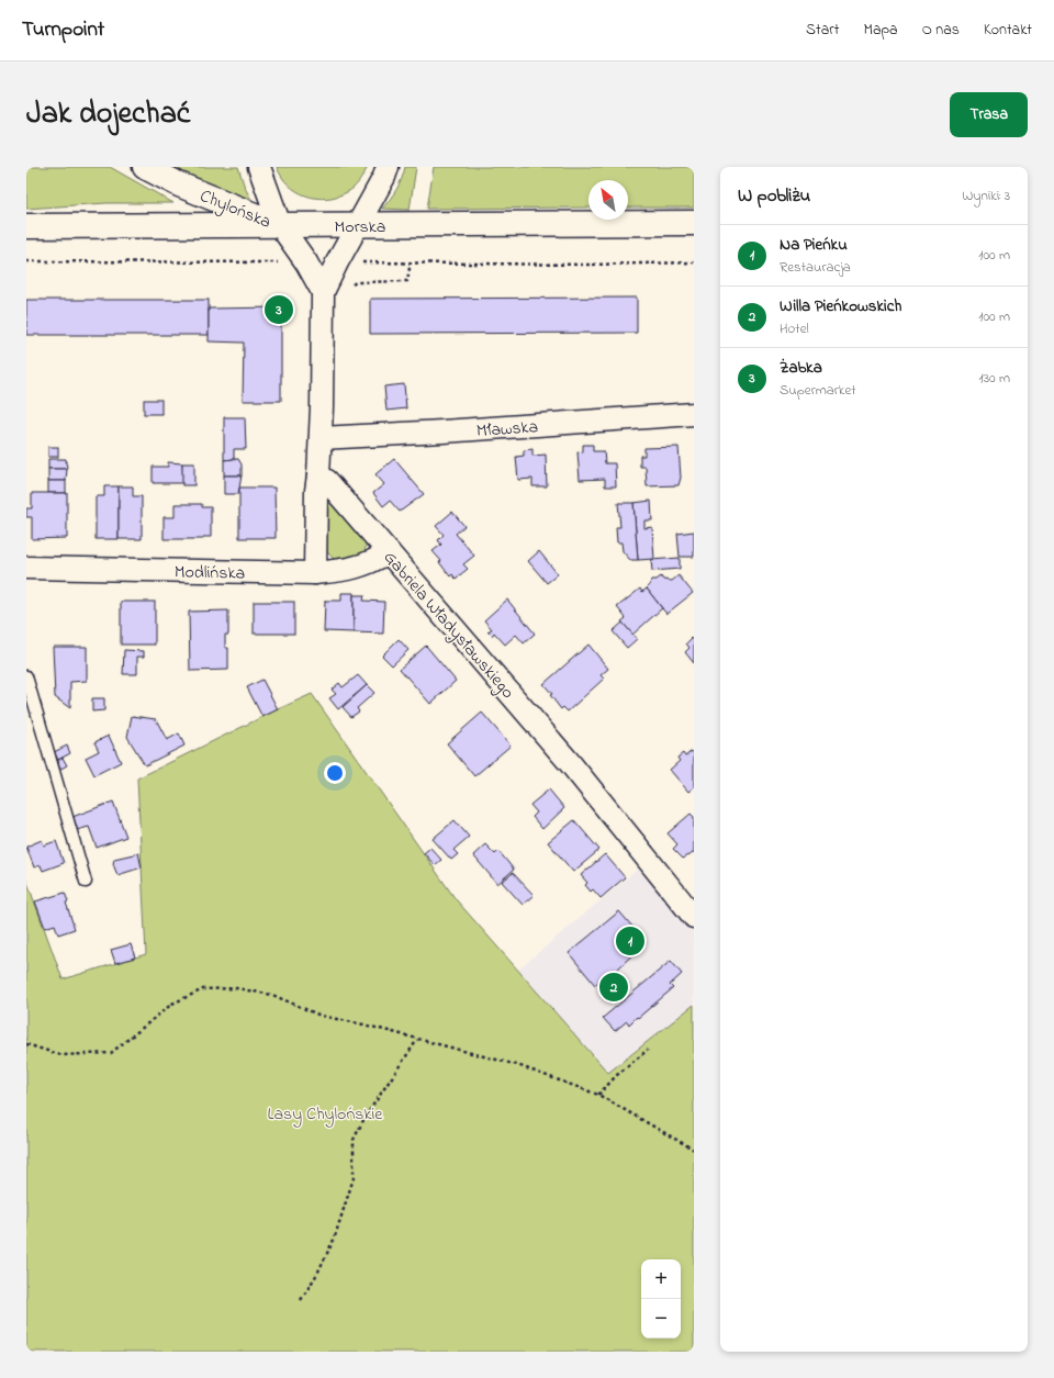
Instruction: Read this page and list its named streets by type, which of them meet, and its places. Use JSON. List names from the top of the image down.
{
  "streets": {
    "main road": ["Chylońska", "Morska"],
    "street": ["Mławska", "Modlińska", "Gabriela Władysławskiego"]
  },
  "crossings": [
    ["Chylońska", "Morska"],
    ["Modlińska", "Gabriela Władysławskiego"]
  ],
  "parks": ["Lasy Chylońskie"],
  "north": "top left",
  "page": {
    "header": "Turnpoint",
    "nav": [
      "Start",
      "Mapa",
      "O nas",
      "Kontakt"
    ],
    "title": "Jak dojechać",
    "buttons": "Trasa",
    "heading": ["W pobliżu", "Wyniki: 3"],
    "list": [
      {
        "mark": "1",
        "name": "Na Pieńku",
        "note": "Restauracja",
        "value": "100 m"
      },
      {
        "mark": "2",
        "name": "Willa Pieńkowskich",
        "note": "Hotel",
        "value": "100 m"
      },
      {
        "mark": "3",
        "name": "Żabka",
        "note": "Supermarket",
        "value": "130 m"
      }
    ],
    "pins": ["3", "1", "2"],
    "map_buttons": ["+", "−"]
  }
}
